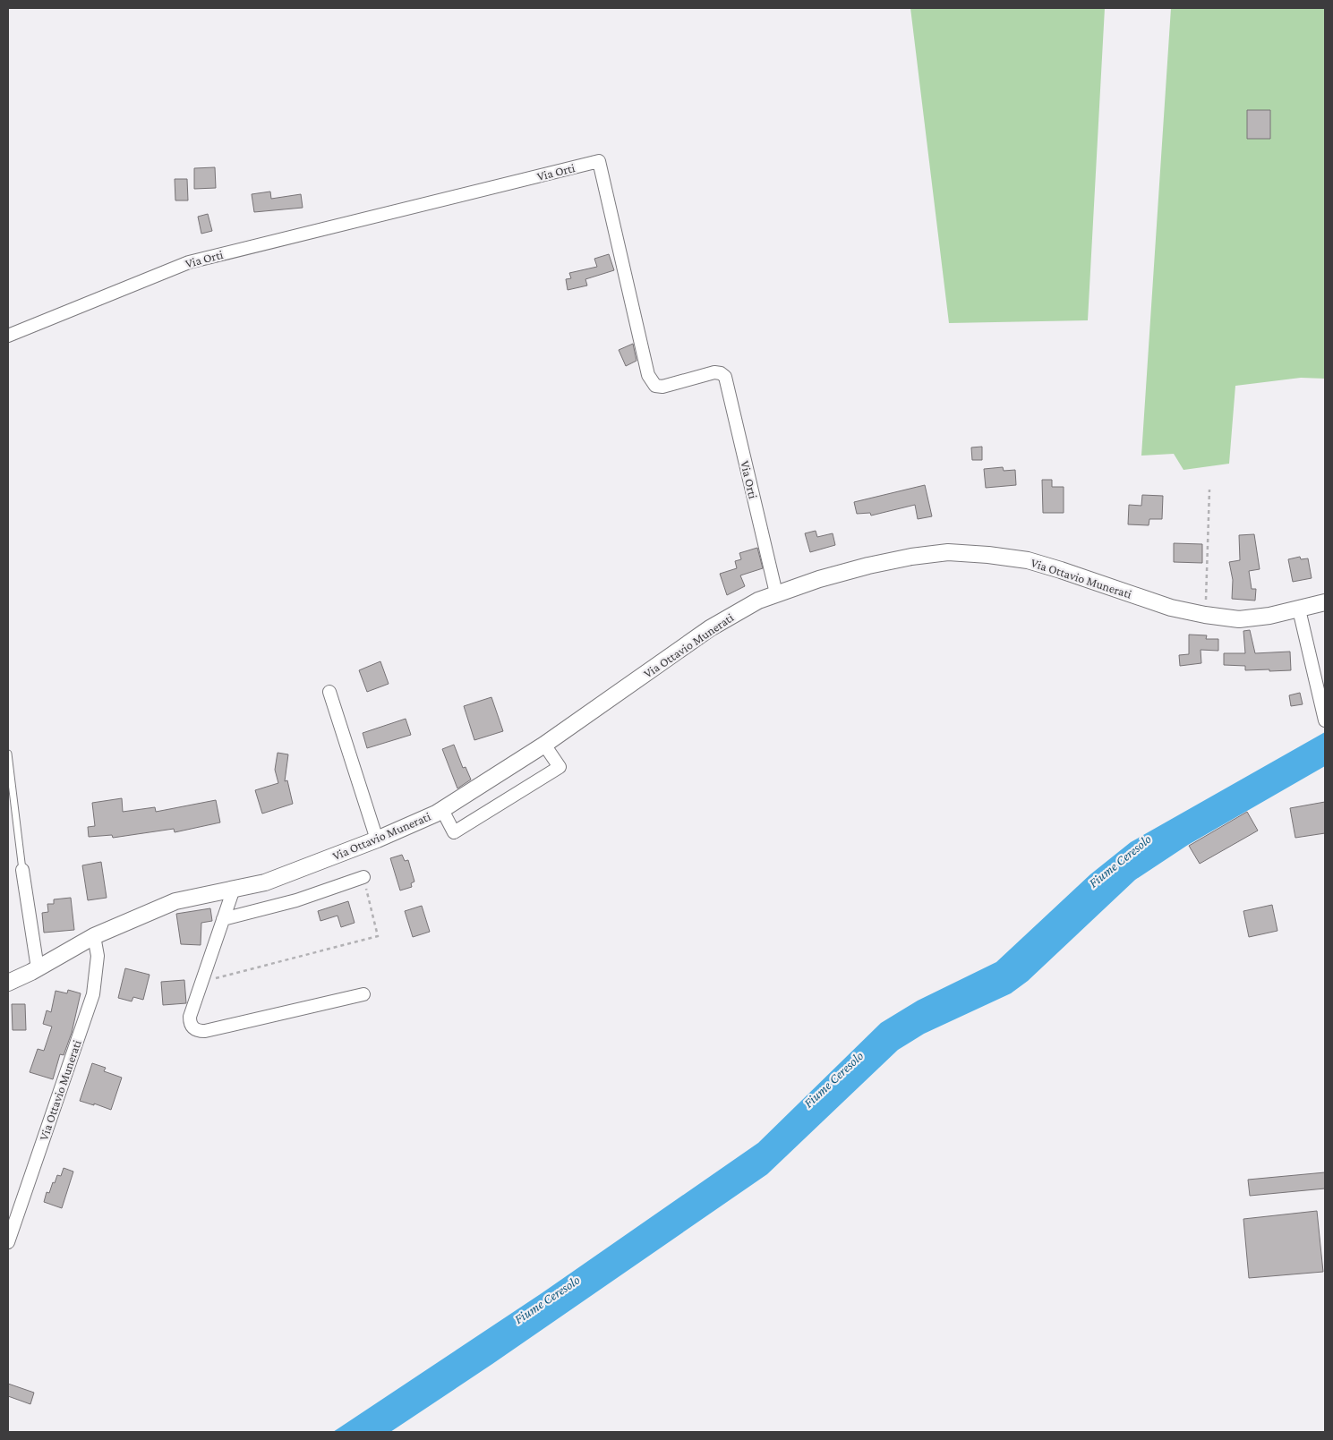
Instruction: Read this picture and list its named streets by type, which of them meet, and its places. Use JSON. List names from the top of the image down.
{
  "streets": {
    "street": ["Via Orti", "Via Ottavio Munerati"]
  },
  "crossings": [
    ["Via Orti", "Via Ottavio Munerati"]
  ],
  "water": ["Fiume Ceresolo"]
}
